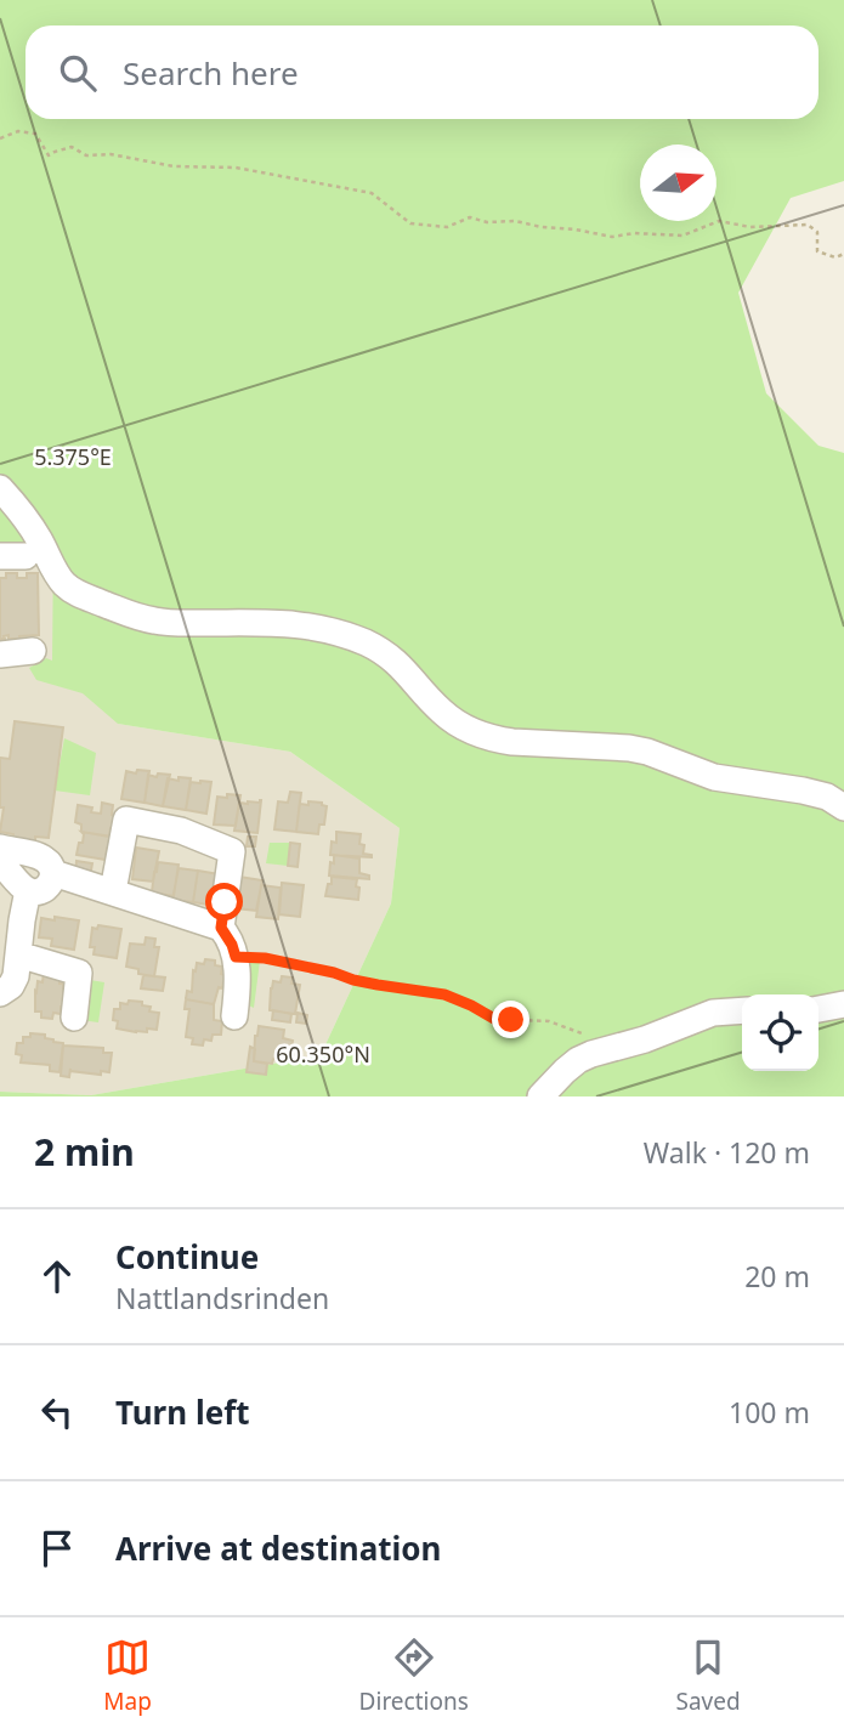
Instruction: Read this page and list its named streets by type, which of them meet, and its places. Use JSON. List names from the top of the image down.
{
  "north": "right",
  "page": {
    "search": "Search here",
    "heading": ["2 min", "Walk · 120 m"],
    "list": [
      ["Continue", "Nattlandsrinden", "20 m"],
      ["Turn left", "100 m"],
      "Arrive at destination"
    ],
    "nav": ["Map", "Directions", "Saved"]
  },
  "coordinates": ["5.375°E", "60.350°N"]
}
